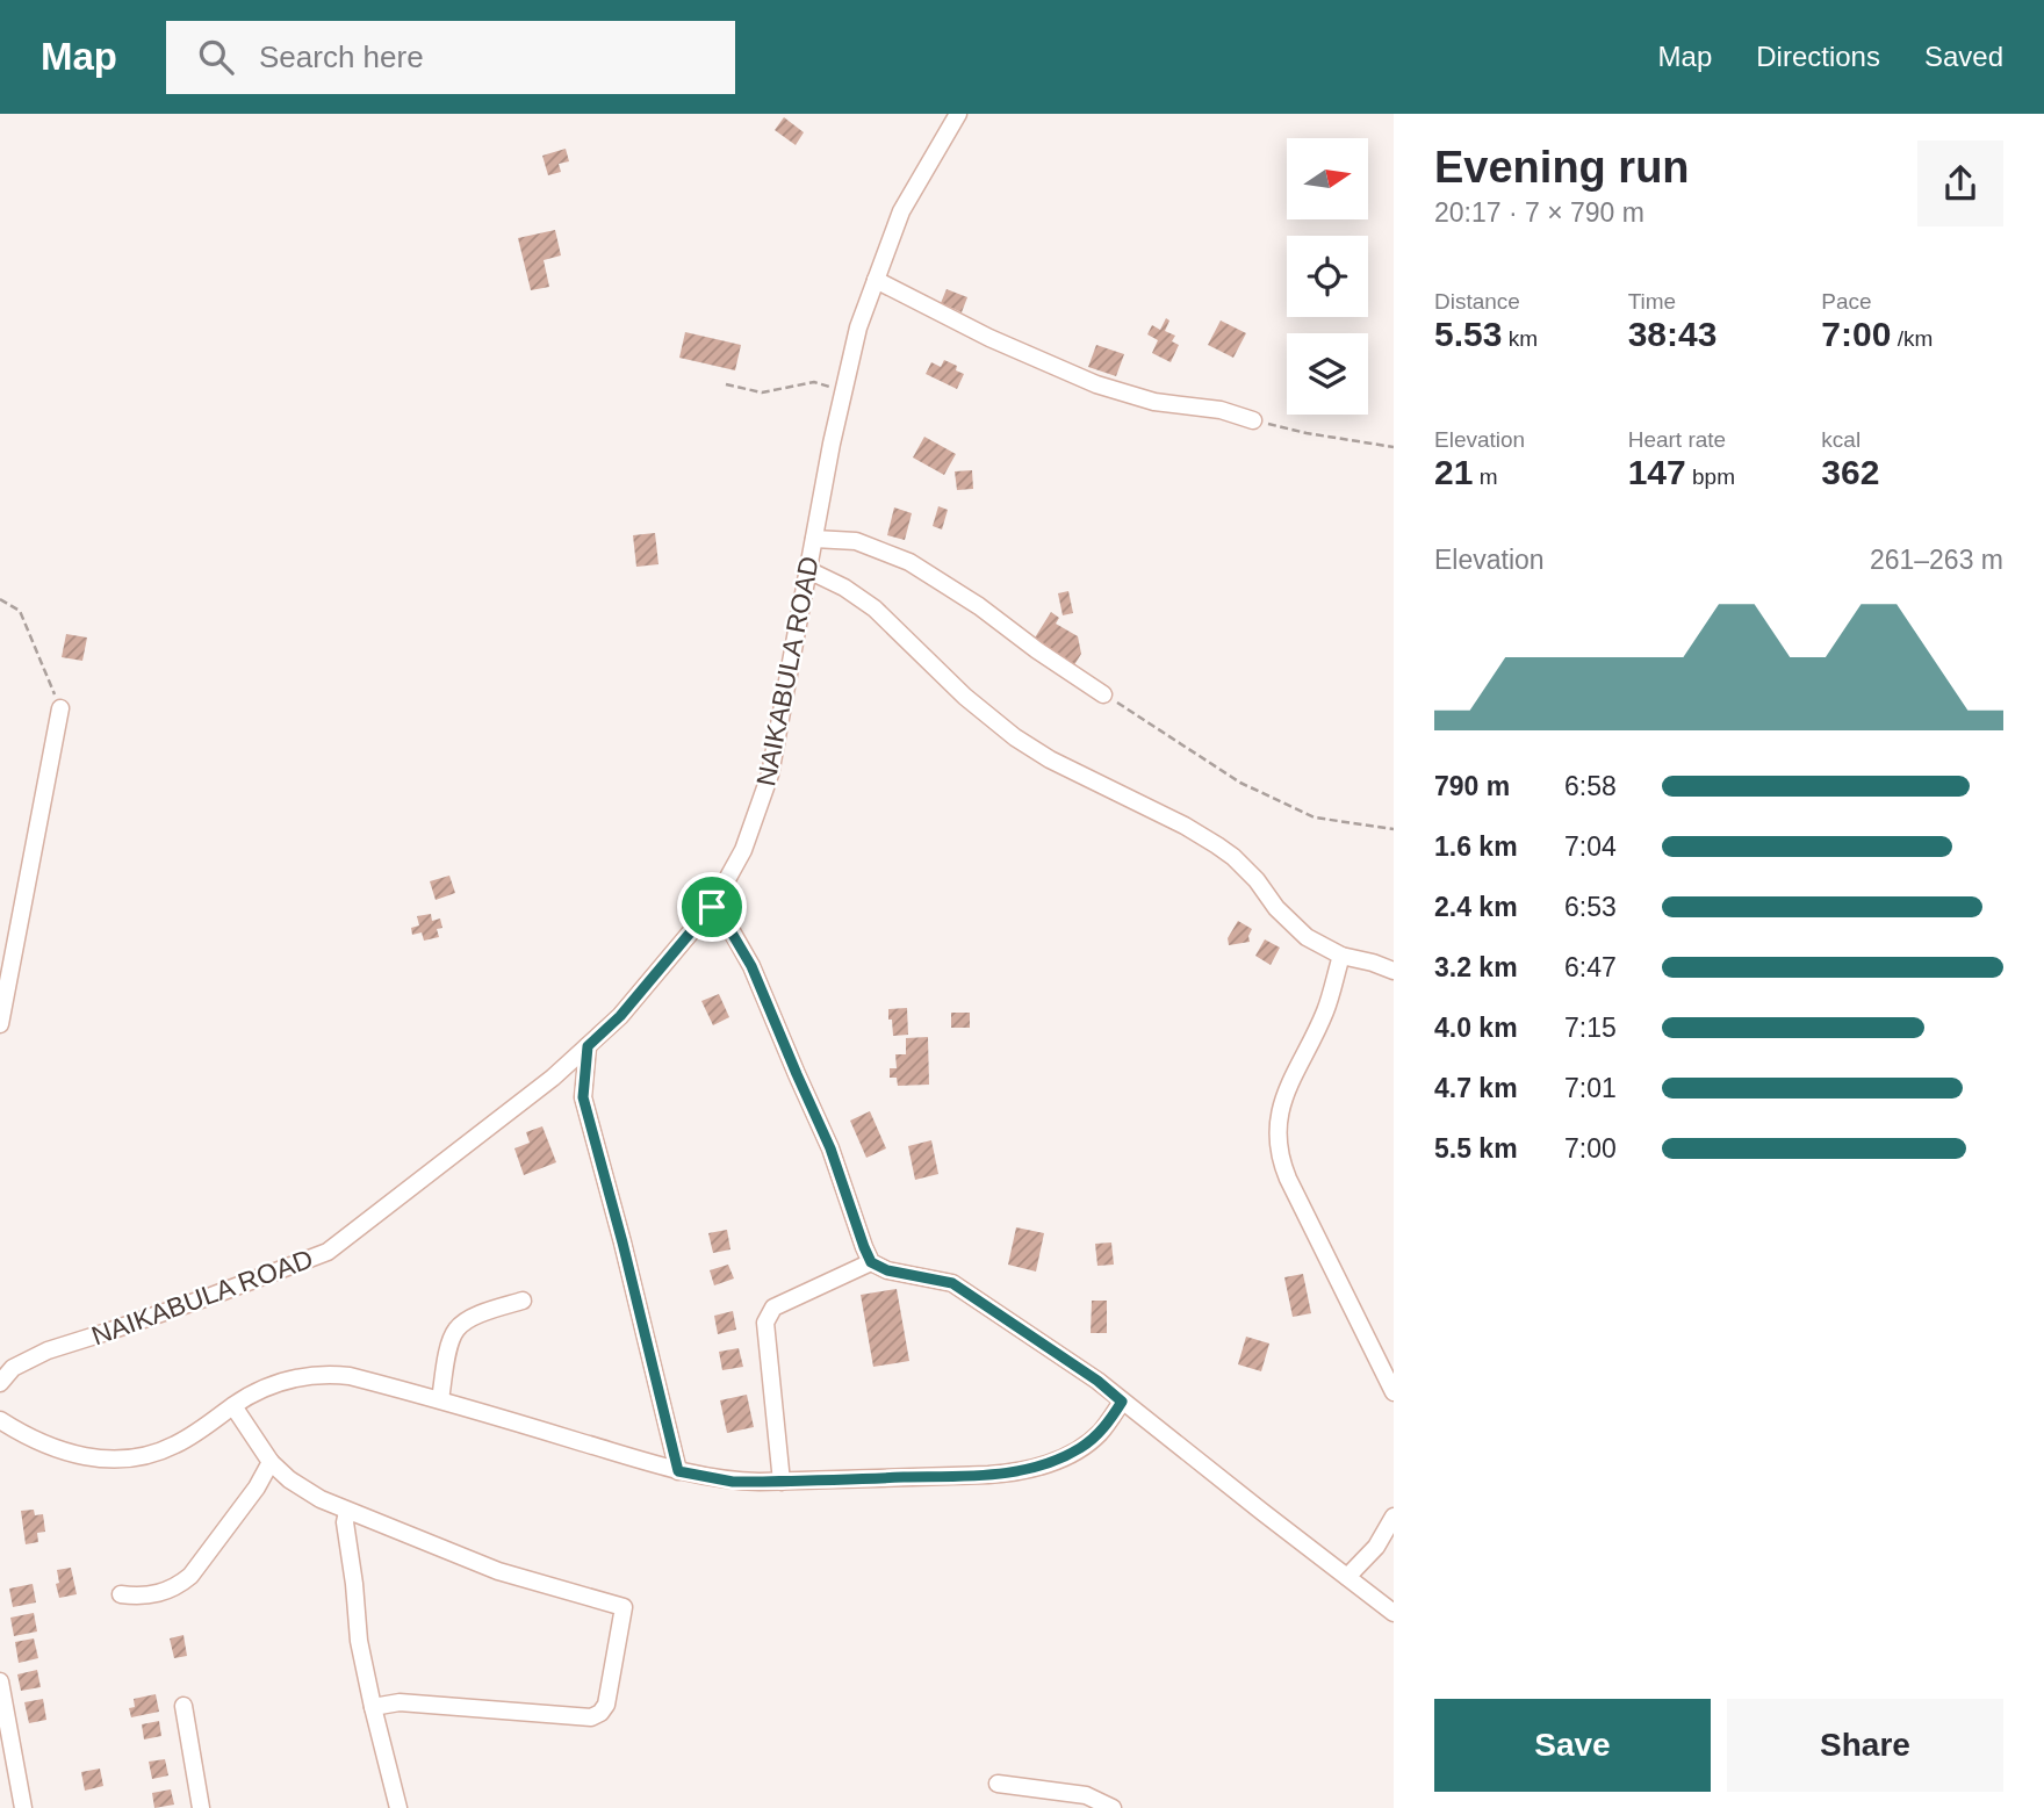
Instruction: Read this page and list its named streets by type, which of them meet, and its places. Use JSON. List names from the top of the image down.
{
  "streets": {
    "street": ["NAIKABULA ROAD"]
  },
  "north": "right",
  "page": {
    "header": "Map",
    "search": "Search here",
    "nav": ["Map", "Directions", "Saved"],
    "heading": ["Evening run", "20:17 · 7 × 790 m"],
    "stats": [
      ["Distance", "5.53 km"],
      ["Time", "38:43"],
      ["Pace", "7:00 /km"],
      ["Elevation", "21 m"],
      ["Heart rate", "147 bpm"],
      ["kcal", "362"]
    ],
    "chart": ["Elevation", "261–263 m"],
    "list": [
      {
        "name": "790 m",
        "note": "6:58"
      },
      {
        "name": "1.6 km",
        "note": "7:04"
      },
      {
        "name": "2.4 km",
        "note": "6:53"
      },
      {
        "name": "3.2 km",
        "note": "6:47"
      },
      {
        "name": "4.0 km",
        "note": "7:15"
      },
      {
        "name": "4.7 km",
        "note": "7:01"
      },
      {
        "name": "5.5 km",
        "note": "7:00"
      }
    ],
    "buttons": ["Save", "Share"]
  }
}
